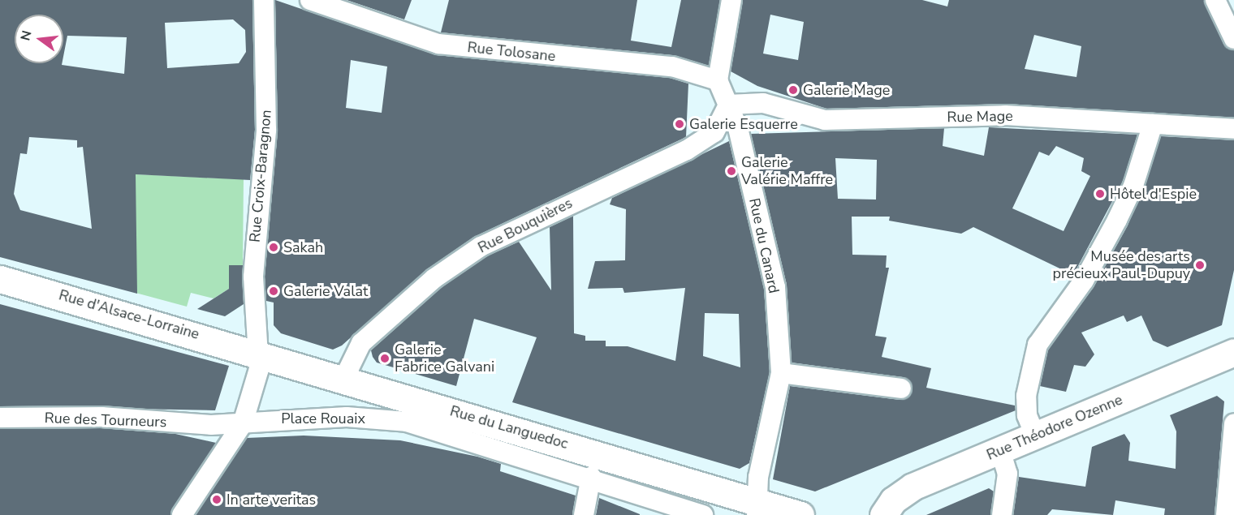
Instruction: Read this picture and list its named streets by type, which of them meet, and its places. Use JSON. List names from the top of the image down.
{
  "streets": {
    "street": [
      "Rue Tolosane",
      "Rue Mage",
      "Rue Croix-Baragnon",
      "Rue Bouquières",
      "Rue du Canard",
      "Rue d'Alsace-Lorraine",
      "Place Rouaix",
      "Rue des Tourneurs",
      "Rue du Languedoc",
      "Rue Théodore Ozenne"
    ]
  },
  "crossings": [
    ["Rue Tolosane", "Rue du Canard"],
    ["Rue Mage", "Rue Bouquières"],
    ["Rue Mage", "Rue du Canard"],
    ["Rue Croix-Baragnon", "Rue d'Alsace-Lorraine"],
    ["Rue Croix-Baragnon", "Place Rouaix"],
    ["Rue Croix-Baragnon", "Rue du Languedoc"],
    ["Rue Bouquières", "Rue du Canard"],
    ["Rue Bouquières", "Rue du Languedoc"],
    ["Rue du Canard", "Rue du Languedoc"],
    ["Rue d'Alsace-Lorraine", "Rue du Languedoc"],
    ["Place Rouaix", "Rue des Tourneurs"],
    ["Place Rouaix", "Rue du Languedoc"]
  ],
  "places": [
    "Galerie Mage",
    "Galerie Esquerre",
    "Galerie Valérie Maffre",
    "Hôtel d'Espie",
    "Sakah",
    "Musée des arts précieux Paul-Dupuy",
    "Galerie Valat",
    "Galerie Fabrice Galvani",
    "In arte veritas"
  ],
  "north": "left"
}
